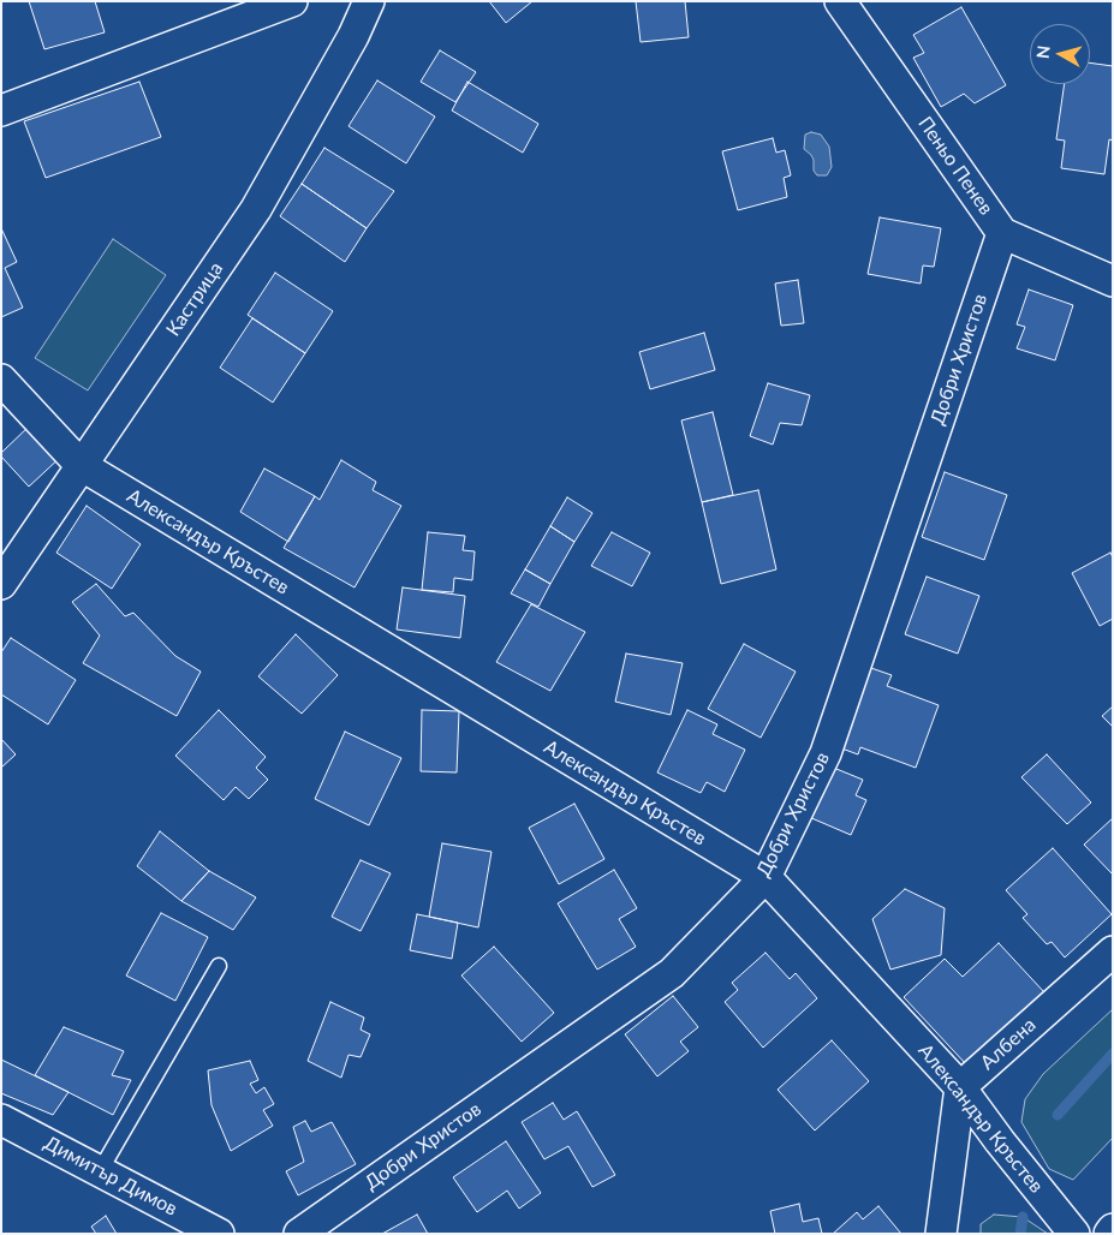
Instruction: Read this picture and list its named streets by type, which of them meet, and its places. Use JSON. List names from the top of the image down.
{
  "streets": {
    "street": [
      "Пеньо Пенев",
      "Кастрица",
      "Добри Христов",
      "Александър Кръстев",
      "Албена",
      "Димитър Димов"
    ]
  },
  "crossings": [
    ["Пеньо Пенев", "Добри Христов"],
    ["Кастрица", "Александър Кръстев"],
    ["Добри Христов", "Александър Кръстев"],
    ["Александър Кръстев", "Албена"]
  ],
  "north": "left"
}
